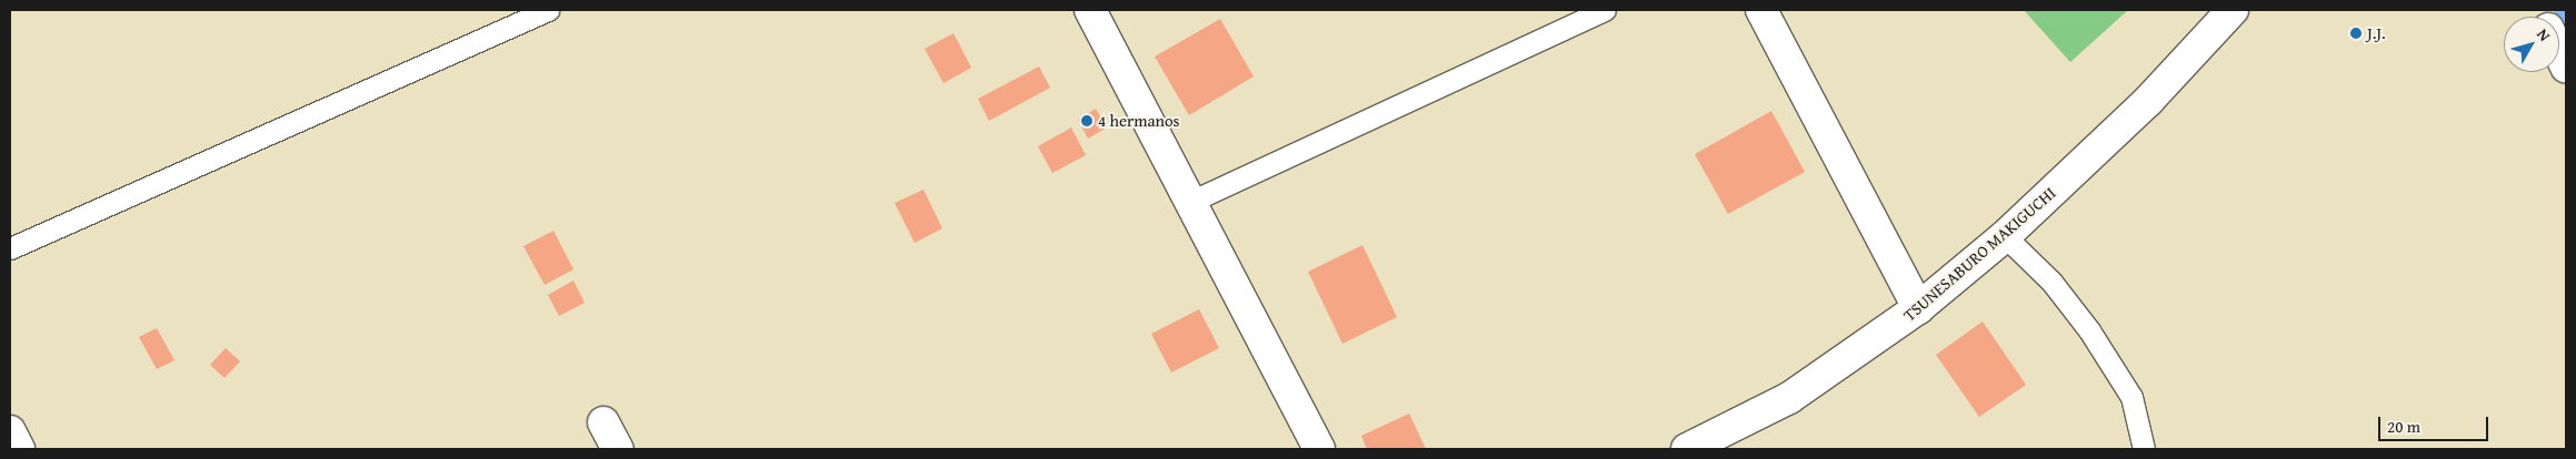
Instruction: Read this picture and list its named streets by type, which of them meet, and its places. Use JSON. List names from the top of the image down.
{
  "streets": {
    "street": ["TSUNESABURO MAKIGUCHI"]
  },
  "places": ["J.J.", "4 hermanos"],
  "scale_bar": "20 m",
  "north": "top right"
}
